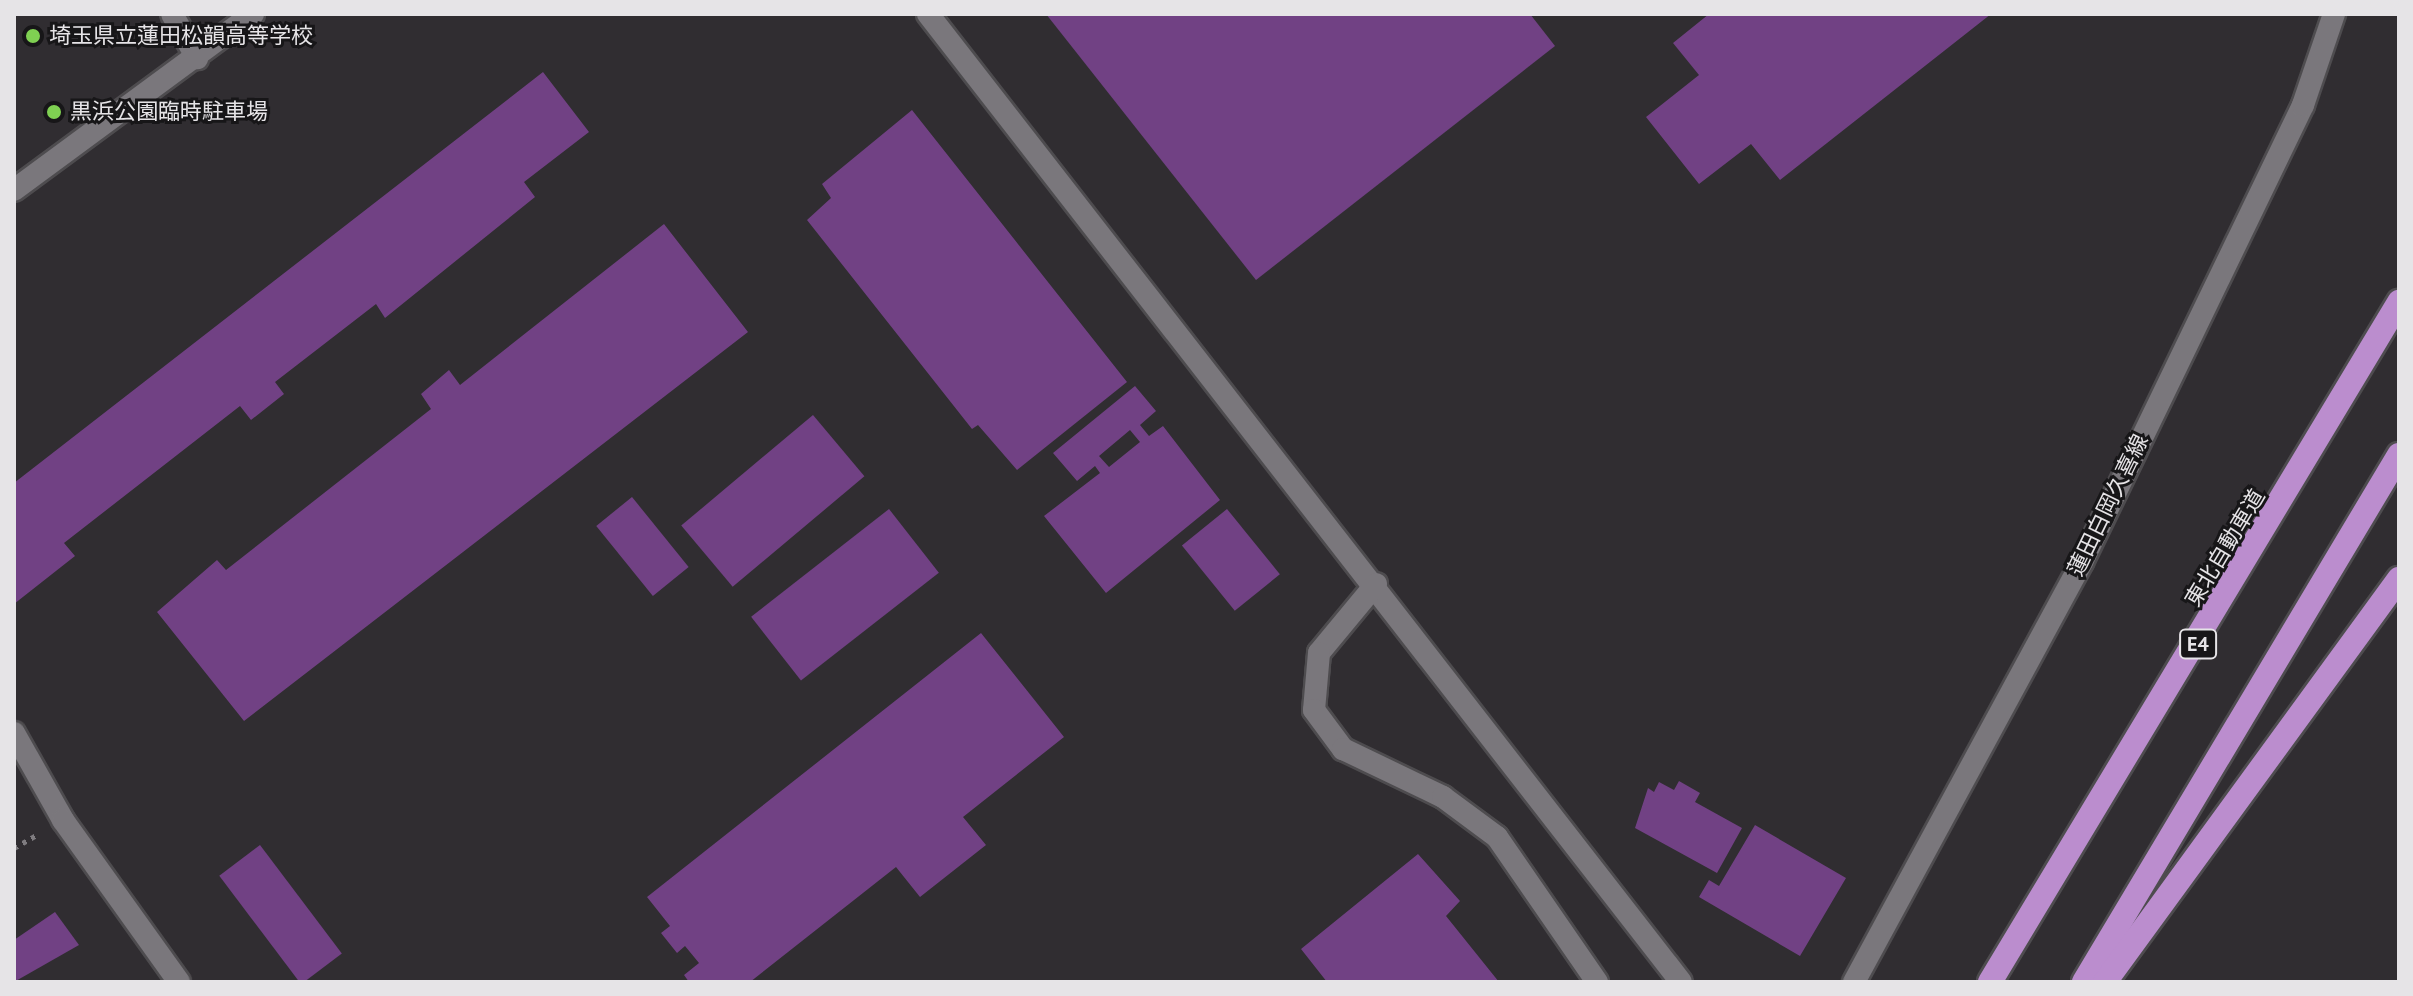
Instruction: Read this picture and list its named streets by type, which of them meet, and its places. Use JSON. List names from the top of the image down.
{
  "streets": {
    "highway": ["東北自動車道", "E4"],
    "street": ["蓮田白岡久喜線"]
  },
  "places": ["埼玉県立蓮田松韻高等学校", "黒浜公園臨時駐車場"]
}
